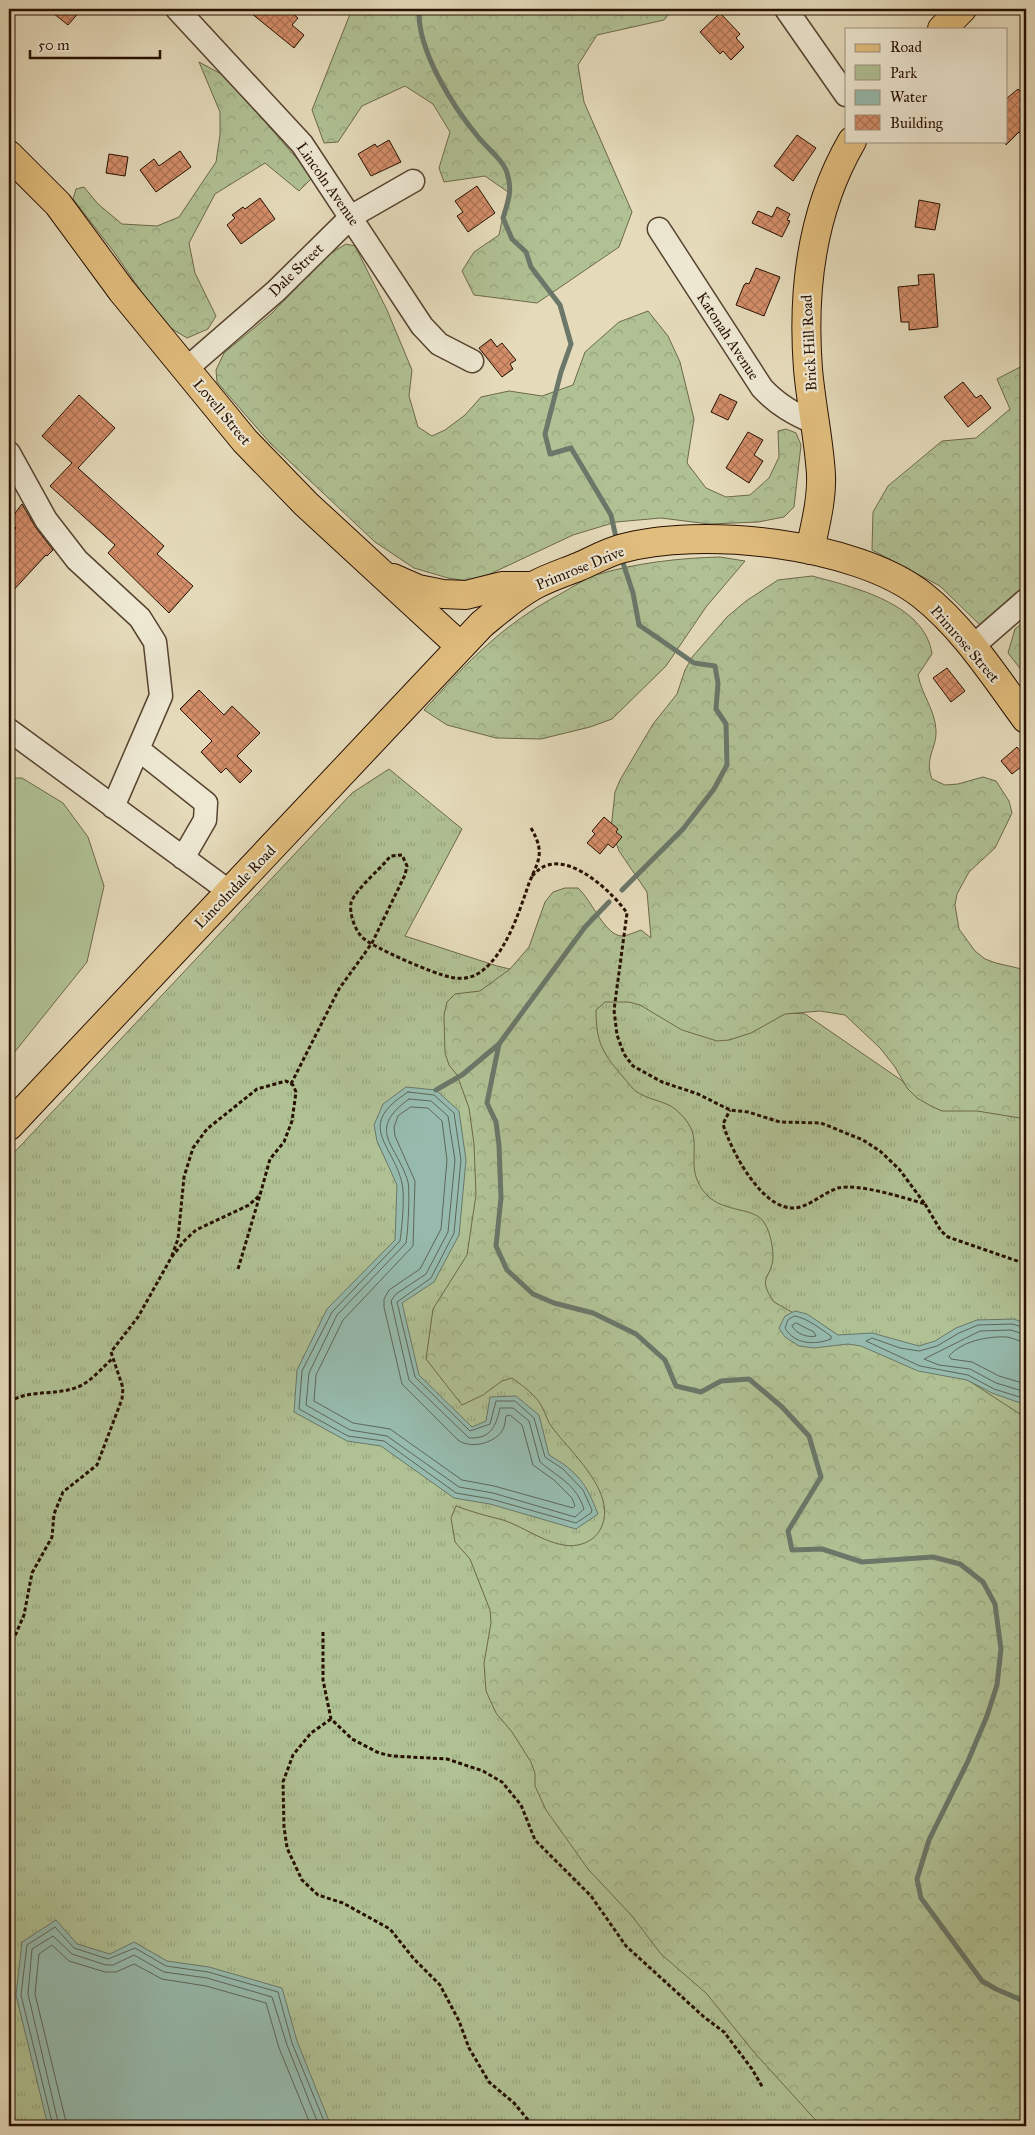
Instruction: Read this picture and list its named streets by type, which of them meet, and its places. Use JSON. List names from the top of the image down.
{
  "streets": {
    "main road": [
      "Brick Hill Road",
      "Lovell Street",
      "Primrose Drive",
      "Primrose Street",
      "Lincolndale Road"
    ],
    "street": ["Lincoln Avenue", "Dale Street", "Katonah Avenue"]
  },
  "crossings": [
    ["Lincoln Avenue", "Dale Street"],
    ["Dale Street", "Lovell Street"],
    ["Katonah Avenue", "Brick Hill Road"],
    ["Brick Hill Road", "Primrose Drive"],
    ["Brick Hill Road", "Primrose Street"],
    ["Lovell Street", "Primrose Drive"],
    ["Lovell Street", "Lincolndale Road"],
    ["Primrose Drive", "Primrose Street"],
    ["Primrose Drive", "Lincolndale Road"]
  ],
  "legend": [
    "Road",
    "Park",
    "Water",
    "Building"
  ],
  "scale_bar": "50 m"
}
